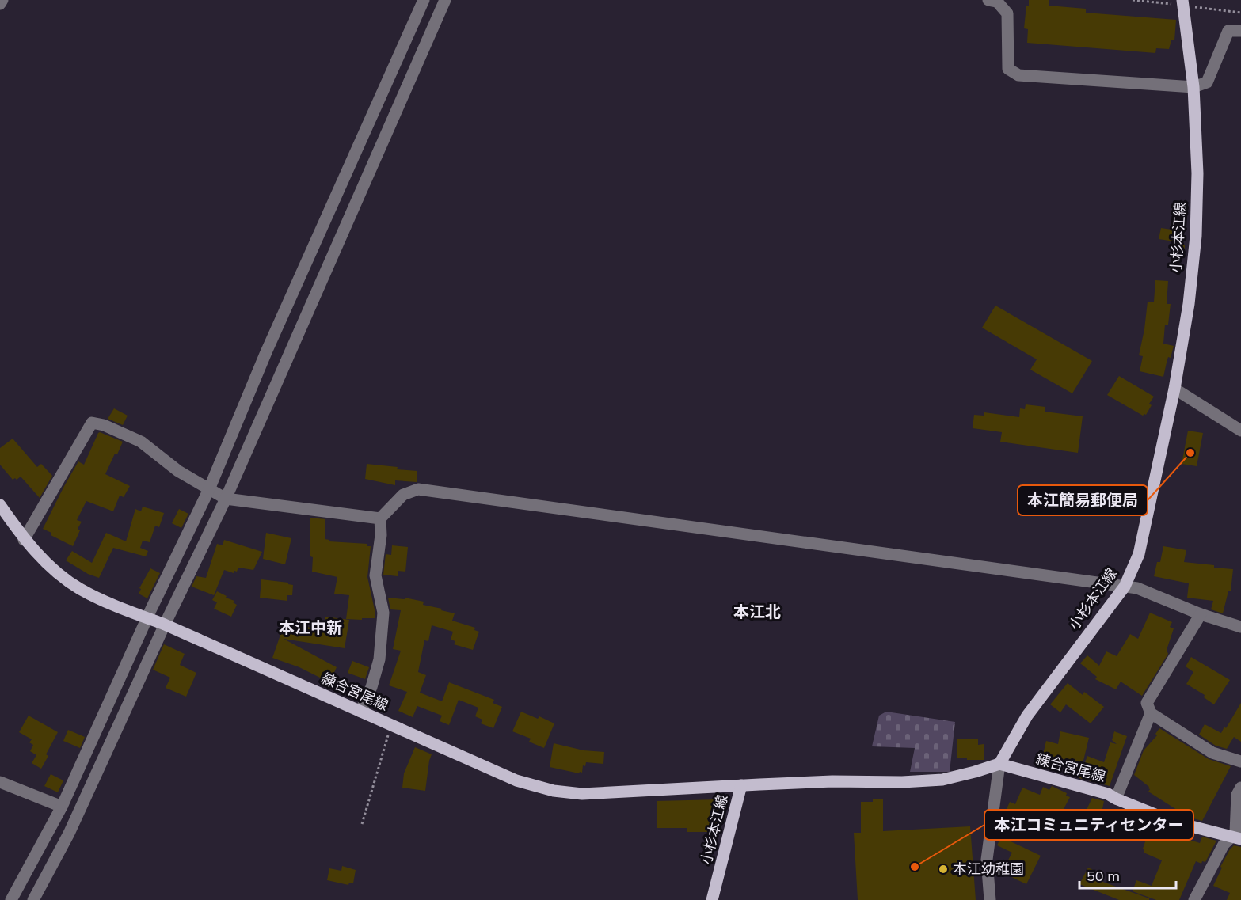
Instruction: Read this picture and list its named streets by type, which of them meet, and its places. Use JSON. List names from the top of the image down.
{
  "streets": {
    "main road": ["小杉本江線", "練合宮尾線"]
  },
  "crossings": [
    ["小杉本江線", "練合宮尾線"]
  ],
  "districts": ["本江北", "本江中新"],
  "places": ["本江簡易郵便局", "本江コミュニティセンター", "本江幼稚園"],
  "scale_bar": "50 m"
}
